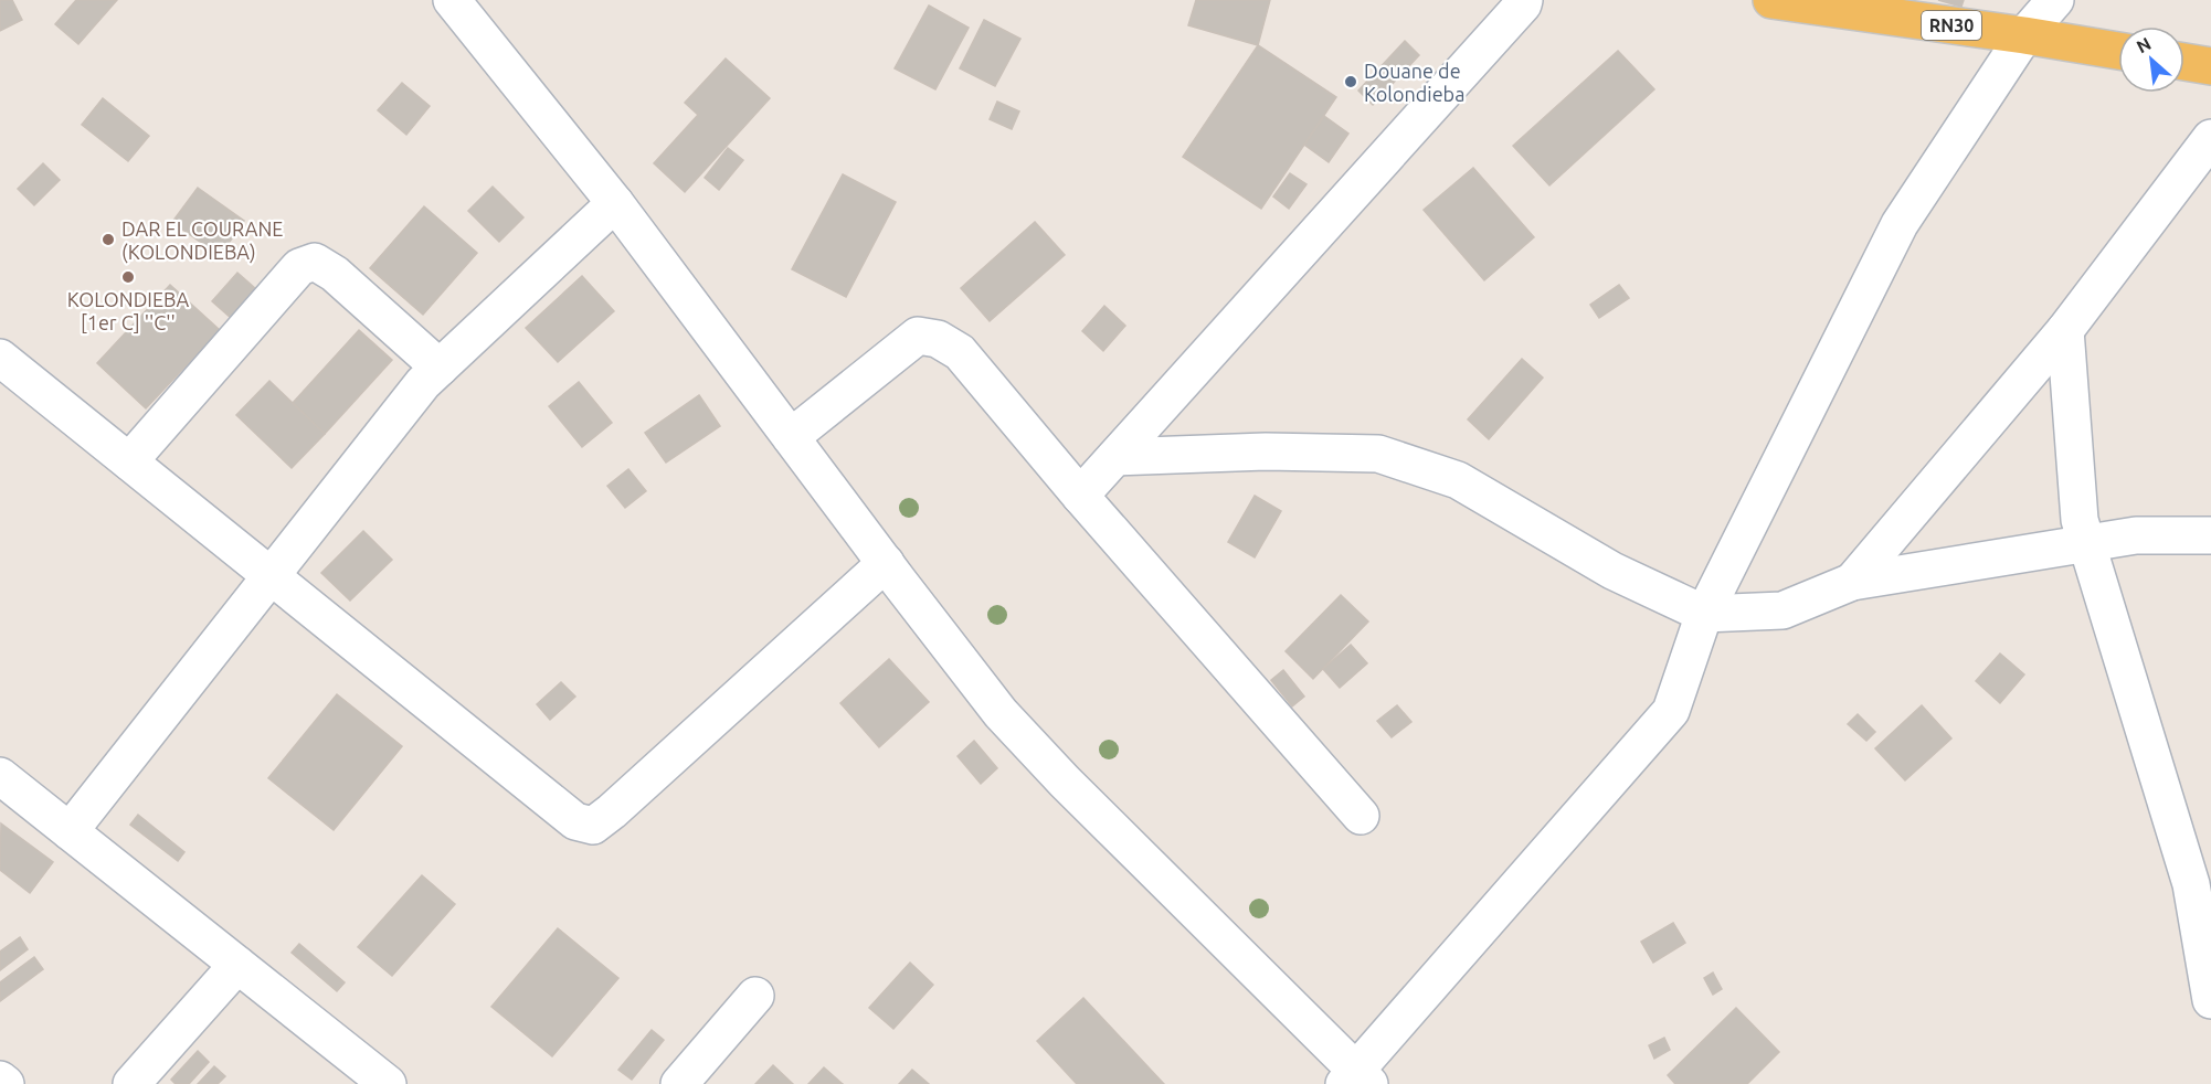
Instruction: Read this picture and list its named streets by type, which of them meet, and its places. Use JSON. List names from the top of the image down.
{
  "streets": {
    "main road": ["RN30"]
  },
  "places": ["Douane de Kolondieba", "DAR EL COURANE (KOLONDIEBA)", "KOLONDIEBA [1er C] ''C''"],
  "north": "top left"
}
